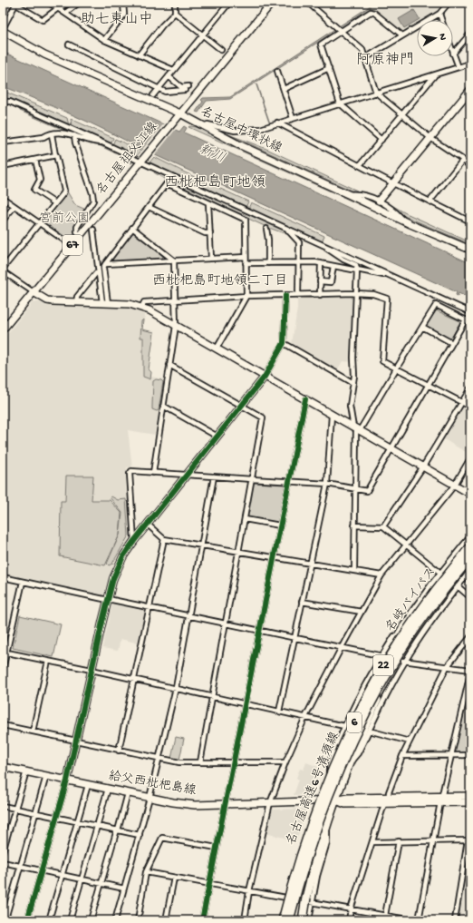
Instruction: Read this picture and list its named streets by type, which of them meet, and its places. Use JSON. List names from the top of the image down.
{
  "streets": {
    "highway": [
      "名岐バイパス",
      "22",
      "6",
      "名古屋高速6号清須線"
    ],
    "street": [
      "名古屋中環状線",
      "名古屋祖父江線",
      "67",
      "給父西枇杷島線"
    ]
  },
  "crossings": [
    ["名古屋中環状線", "名古屋祖父江線"],
    ["名岐バイパス", "給父西枇杷島線"]
  ],
  "districts": [
    "助七東山中",
    "阿原神門",
    "西枇杷島町地領",
    "西枇杷島町地領二丁目"
  ],
  "water": ["新川"],
  "parks": ["宮前公園"],
  "north": "right"
}
